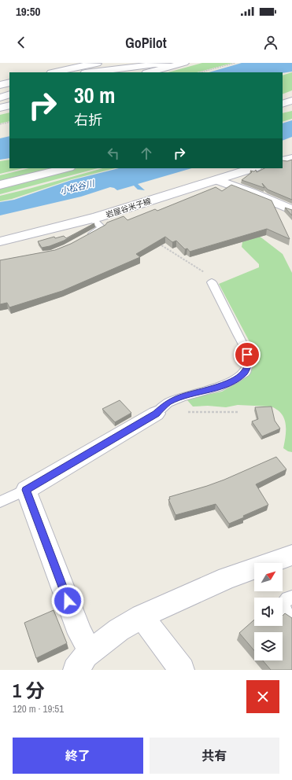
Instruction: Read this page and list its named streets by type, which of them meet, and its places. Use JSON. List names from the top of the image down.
{
  "streets": {
    "street": ["岩屋谷米子線"]
  },
  "water": ["小松谷川"],
  "north": "top right",
  "page": {
    "status": "19:50",
    "header": "GoPilot",
    "turn": ["30 m", "右折"],
    "heading": ["1 分", "120 m · 19:51"],
    "buttons": ["終了", "共有"]
  }
}
